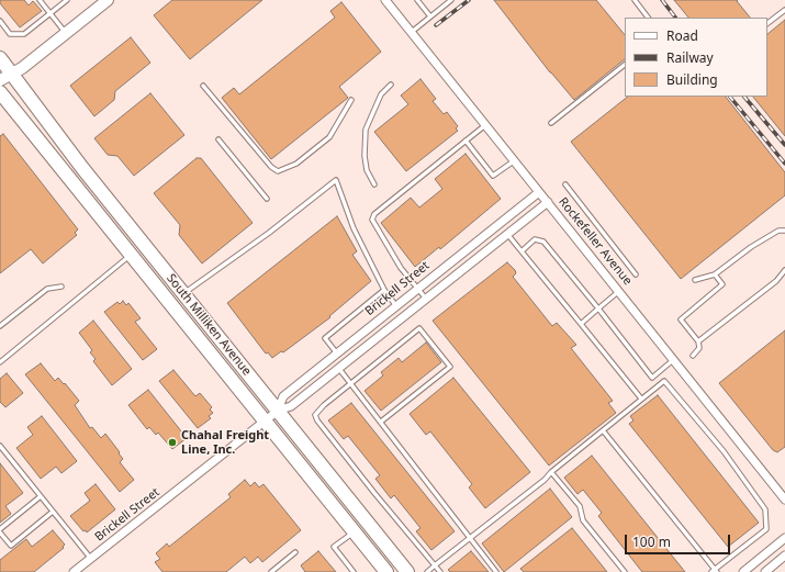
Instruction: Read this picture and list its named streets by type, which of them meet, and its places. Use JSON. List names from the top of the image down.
{
  "streets": {
    "main road": ["South Milliken Avenue"],
    "street": ["Rockefeller Avenue", "Brickell Street"]
  },
  "crossings": [
    ["Rockefeller Avenue", "Brickell Street"],
    ["Brickell Street", "South Milliken Avenue"]
  ],
  "places": ["Chahal Freight Line, Inc."],
  "legend": ["Road", "Railway", "Building"],
  "scale_bar": "100 m"
}
